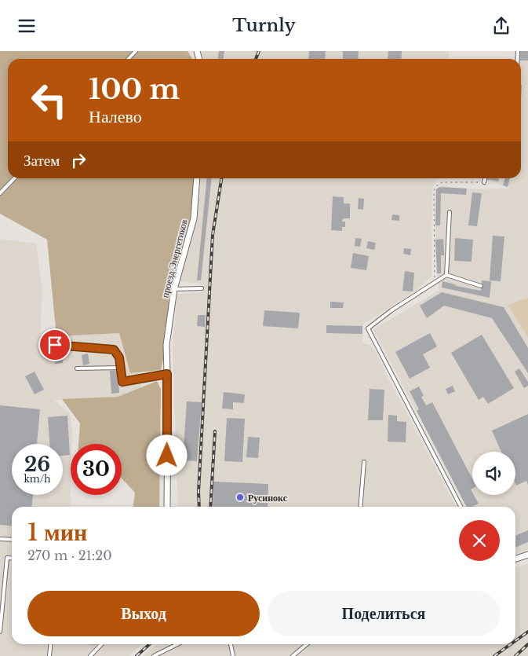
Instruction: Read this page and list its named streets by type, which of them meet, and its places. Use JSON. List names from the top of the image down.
{
  "streets": {
    "street": ["проезд Энергетиков"]
  },
  "places": ["Русинокс"],
  "page": {
    "header": "Turnly",
    "turn": ["100 m", "Налево"],
    "then": "Затем",
    "speed": "26 km/h",
    "limit": "30",
    "heading": ["1 мин", "270 m · 21:20"],
    "buttons": ["Выход", "Поделиться"]
  }
}
